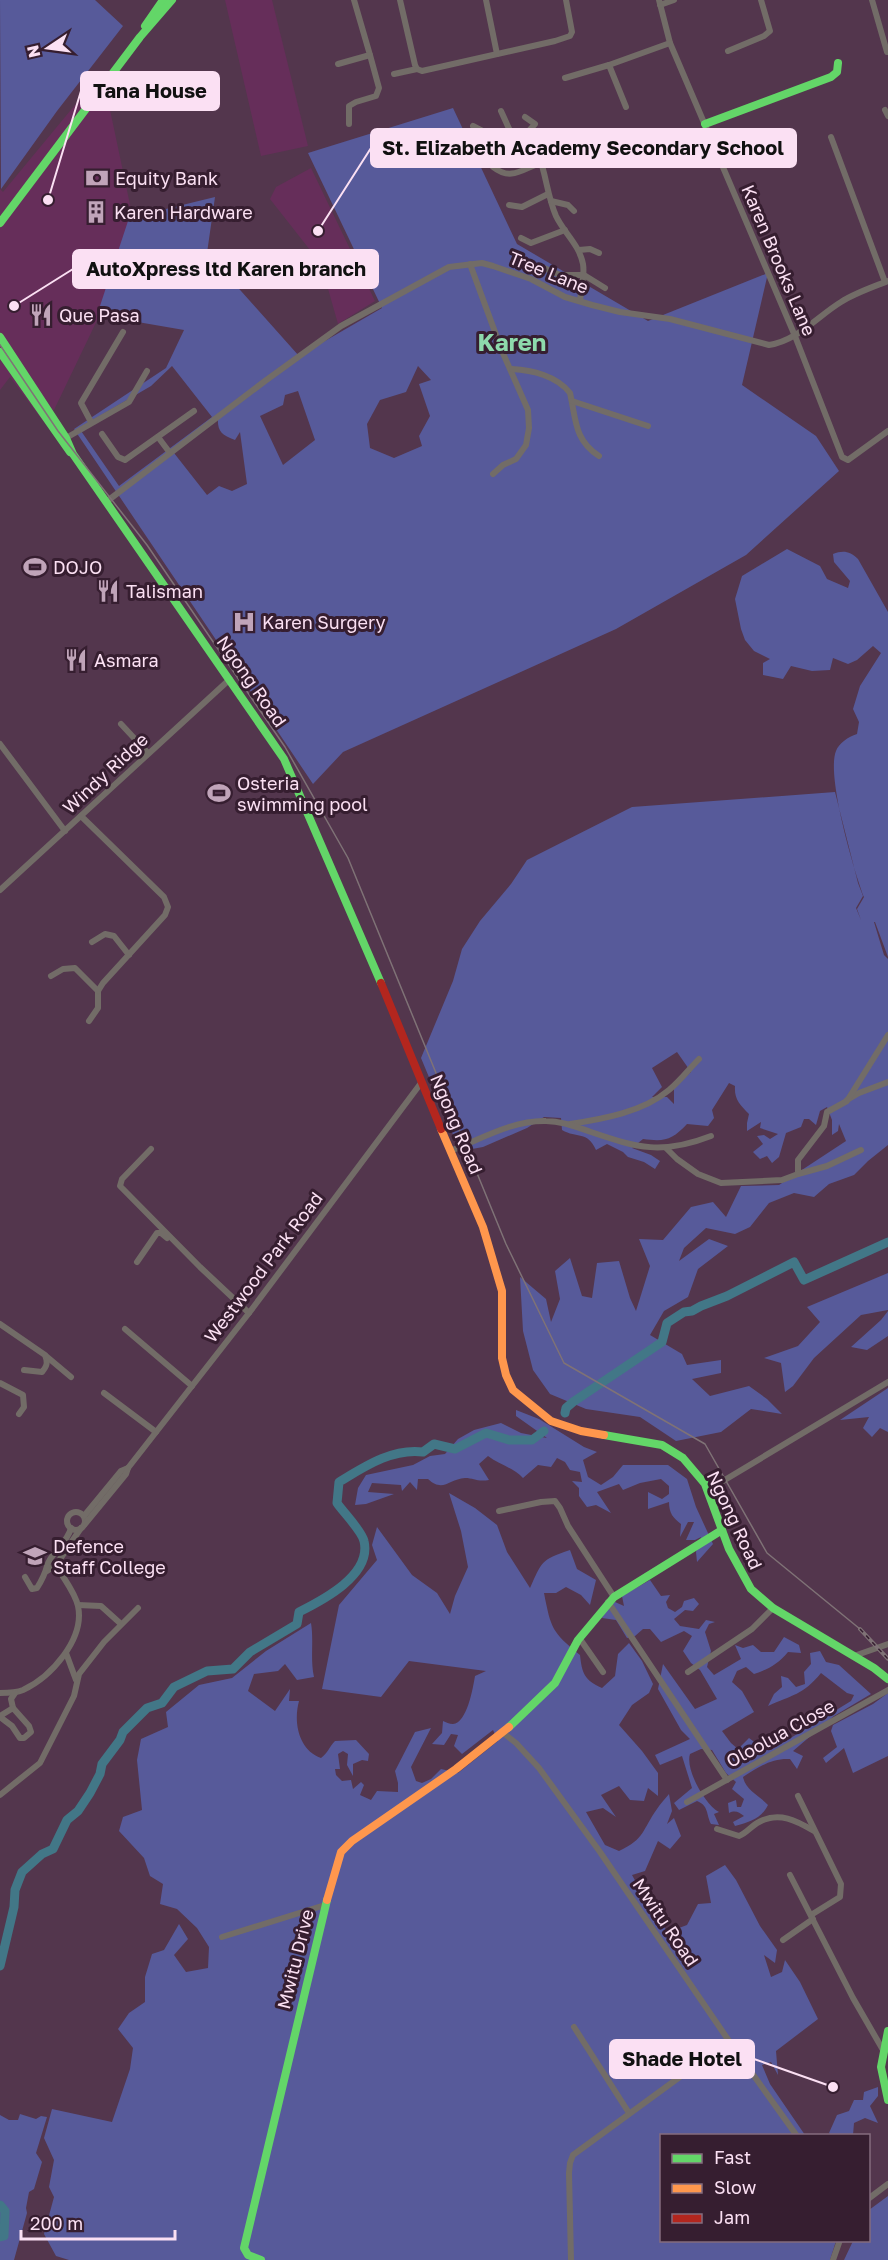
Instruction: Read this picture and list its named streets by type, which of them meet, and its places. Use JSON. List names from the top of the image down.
{
  "streets": {
    "main road": ["Ngong Road", "Mwitu Drive"],
    "street": [
      "Karen Brooks Lane",
      "Tree Lane",
      "Windy Ridge",
      "Westwood Park Road",
      "Oloolua Close",
      "Mwitu Road"
    ]
  },
  "crossings": [
    ["Karen Brooks Lane", "Tree Lane"],
    ["Tree Lane", "Ngong Road"],
    ["Ngong Road", "Windy Ridge"],
    ["Ngong Road", "Westwood Park Road"],
    ["Mwitu Road", "Mwitu Drive"]
  ],
  "districts": ["Karen"],
  "places": {
    "bank": ["Equity Bank"],
    "other": [
      "Tana House",
      "St. Elizabeth Academy Secondary School",
      "AutoXpress ltd Karen branch",
      "Shade Hotel"
    ],
    "building": ["Karen Hardware"],
    "restaurant": ["Que Pasa", "Talisman", "Asmara"],
    "sports": ["DOJO", "Osteria swimming pool"],
    "hospital": ["Karen Surgery"],
    "school or university": ["Defence Staff College"]
  },
  "legend": ["Fast", "Slow", "Jam"],
  "scale_bar": "200 m",
  "north": "left"
}
